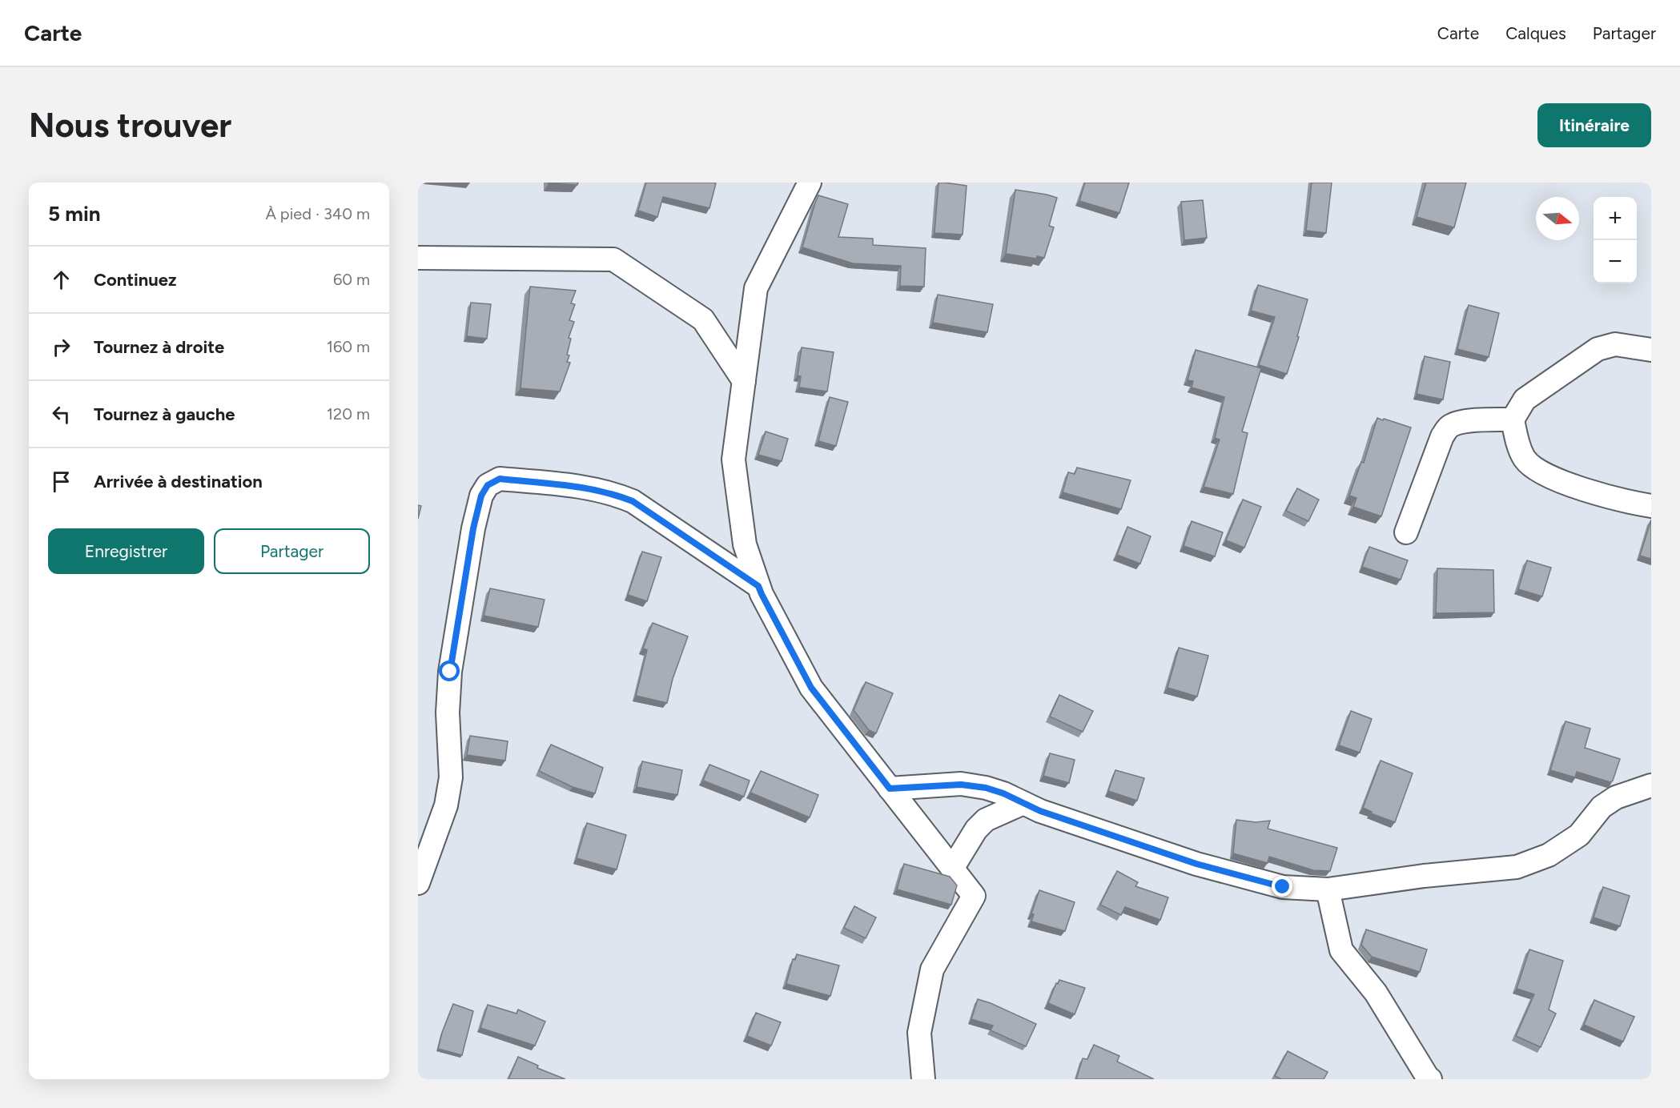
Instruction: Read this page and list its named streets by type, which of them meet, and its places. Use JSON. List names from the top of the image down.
{
  "north": "right",
  "page": {
    "header": "Carte",
    "nav": ["Carte", "Calques", "Partager"],
    "buttons": [
      "Itinéraire",
      ["Enregistrer", "Partager"]
    ],
    "title": "Nous trouver",
    "heading": ["5 min", "À pied · 340 m"],
    "map_buttons": ["+", "−"],
    "list": [
      ["Continuez", "60 m"],
      ["Tournez à droite", "160 m"],
      ["Tournez à gauche", "120 m"],
      "Arrivée à destination"
    ]
  }
}
